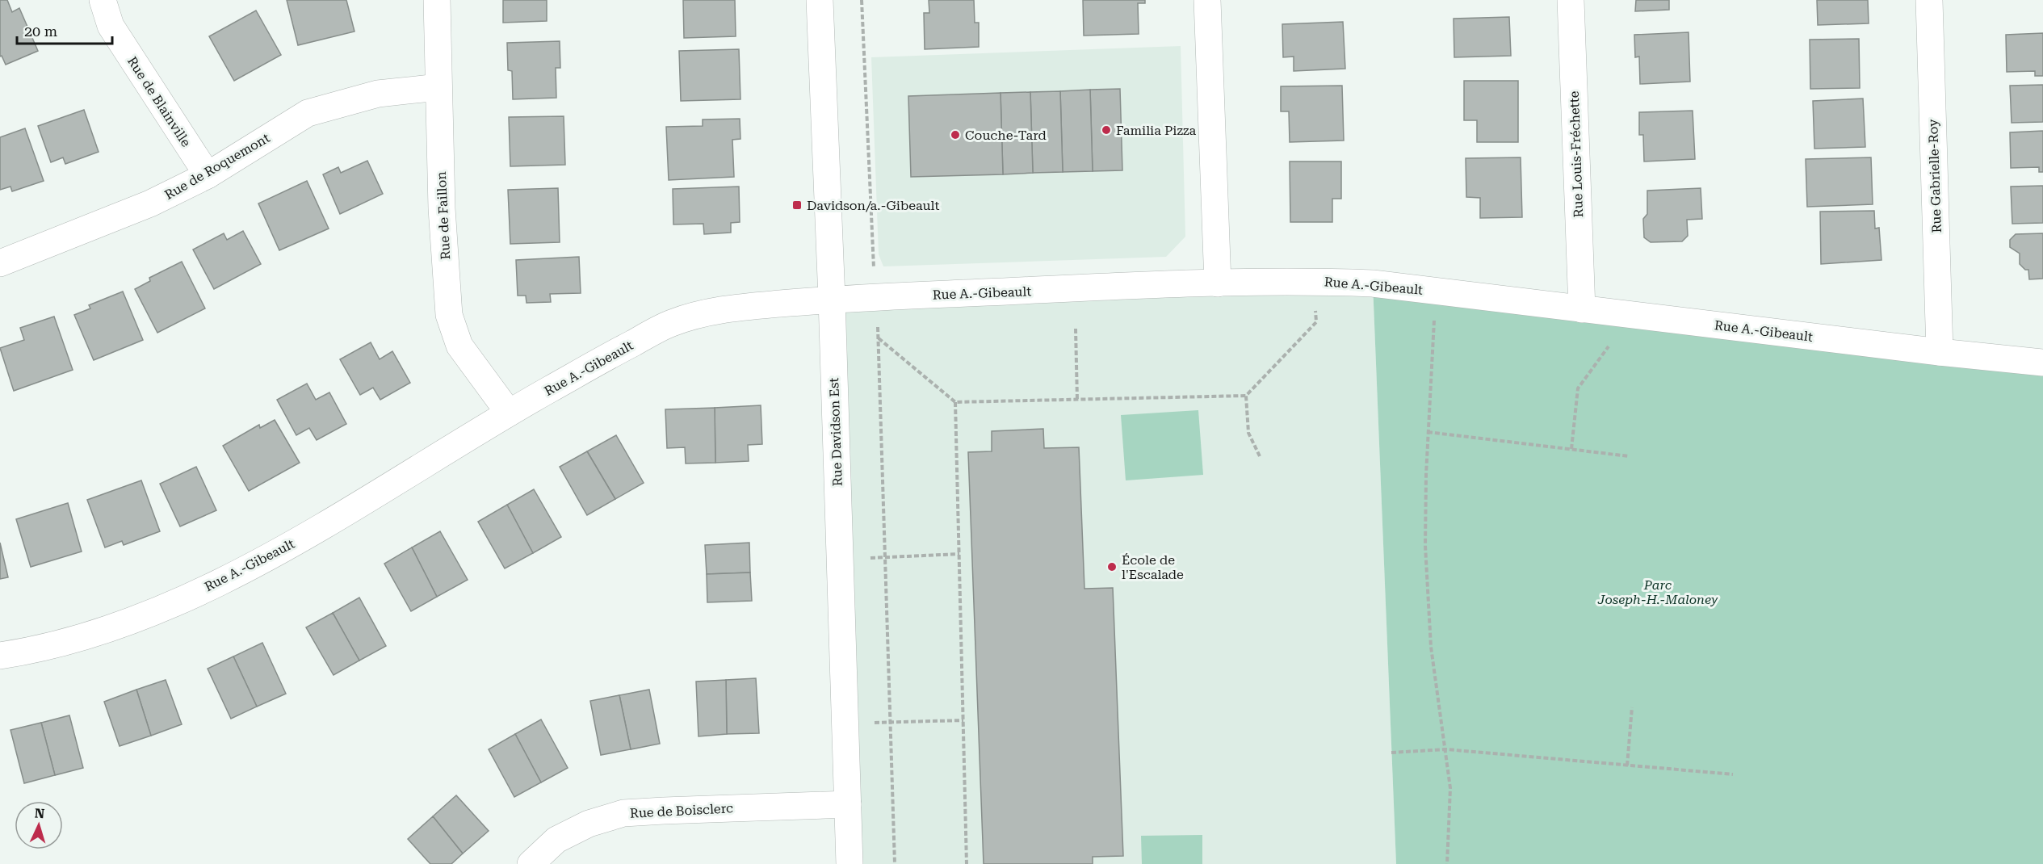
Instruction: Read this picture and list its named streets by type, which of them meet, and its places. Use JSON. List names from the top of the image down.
{
  "streets": {
    "street": [
      "Rue de Blainville",
      "Rue Louis-Fréchette",
      "Rue de Roquemont",
      "Rue Gabrielle-Roy",
      "Rue de Faillon",
      "Rue A.-Gibeault",
      "Rue Davidson Est",
      "Rue de Boisclerc"
    ]
  },
  "crossings": [
    ["Rue de Blainville", "Rue de Roquemont"],
    ["Rue Louis-Fréchette", "Rue A.-Gibeault"],
    ["Rue de Roquemont", "Rue de Faillon"],
    ["Rue Gabrielle-Roy", "Rue A.-Gibeault"],
    ["Rue de Faillon", "Rue A.-Gibeault"],
    ["Rue A.-Gibeault", "Rue Davidson Est"],
    ["Rue Davidson Est", "Rue de Boisclerc"]
  ],
  "parks": ["Parc Joseph-H.-Maloney"],
  "places": {
    "other": ["Familia Pizza", "Couche-Tard", "École de l'Escalade"],
    "transit": ["Davidson/a.-Gibeault"]
  },
  "scale_bar": "20 m",
  "north": "top"
}
